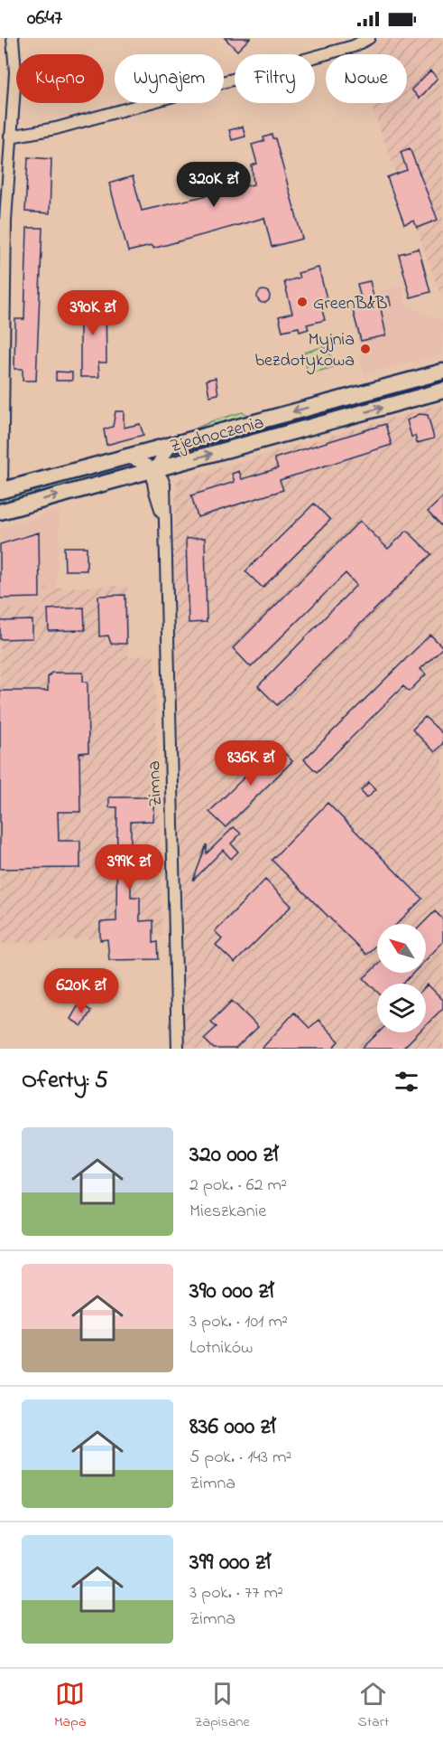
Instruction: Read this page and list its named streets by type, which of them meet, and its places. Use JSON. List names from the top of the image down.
{
  "streets": {
    "main road": ["Zjednoczenia"],
    "street": ["Zimna"]
  },
  "crossings": [
    ["Zjednoczenia", "Zimna"]
  ],
  "places": ["GreenB&B", "Myjnia bezdotykowa"],
  "north": "top left",
  "page": {
    "status": "06:47",
    "chip": [
      "Kupno",
      "Wynajem",
      "Filtry",
      "Nowe"
    ],
    "price": [
      "320K zł",
      "390K zł",
      "836K zł",
      "399K zł",
      "620K zł"
    ],
    "heading": "Oferty: 5",
    "list": [
      {
        "name": "320 000 zł",
        "note": "2 pok. · 62 m² · Mieszkanie"
      },
      {
        "name": "390 000 zł",
        "note": "3 pok. · 101 m² · Lotników"
      },
      {
        "name": "836 000 zł",
        "note": "5 pok. · 143 m² · Zimna"
      },
      {
        "name": "399 000 zł",
        "note": "3 pok. · 77 m² · Zimna"
      }
    ],
    "tabs": ["Mapa", "Zapisane", "Start"]
  }
}
